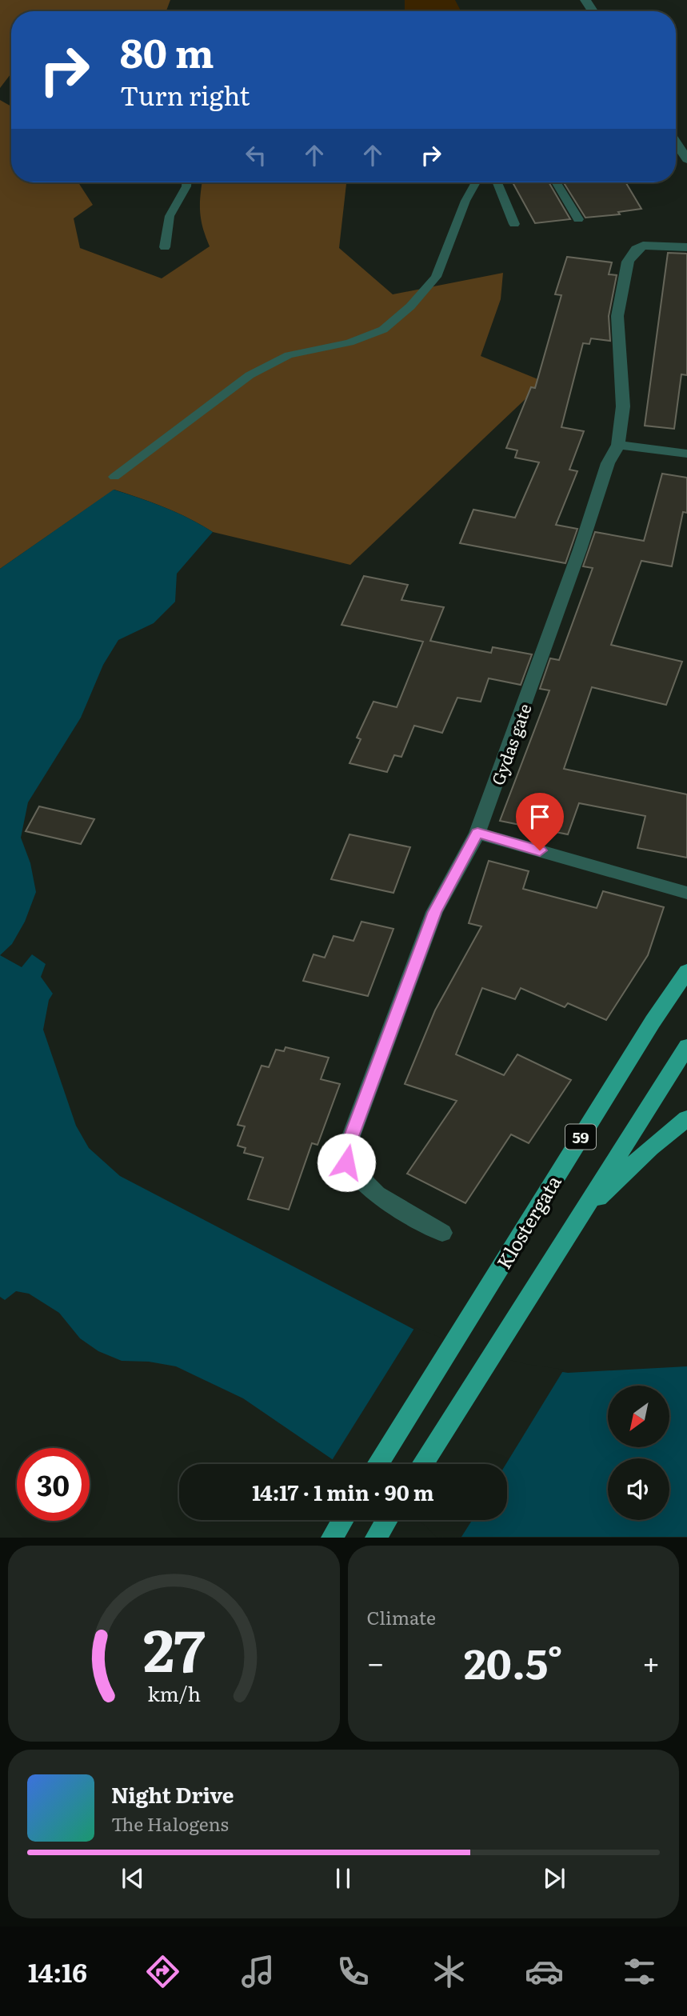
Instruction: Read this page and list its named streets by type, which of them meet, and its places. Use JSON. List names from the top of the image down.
{
  "streets": {
    "main road": ["59", "Klostergata"],
    "street": ["Gydas gate"]
  },
  "north": "bottom left",
  "page": {
    "turn": ["80 m", "Turn right"],
    "limit": "30",
    "trip": "14:17 · 1 min · 90 m",
    "tile": "Climate",
    "heat": ["−", "20.5°", "+"],
    "song": ["Night Drive", "The Halogens"],
    "tabs": "14:16",
    "gauge": ["27", "km/h"]
  }
}
